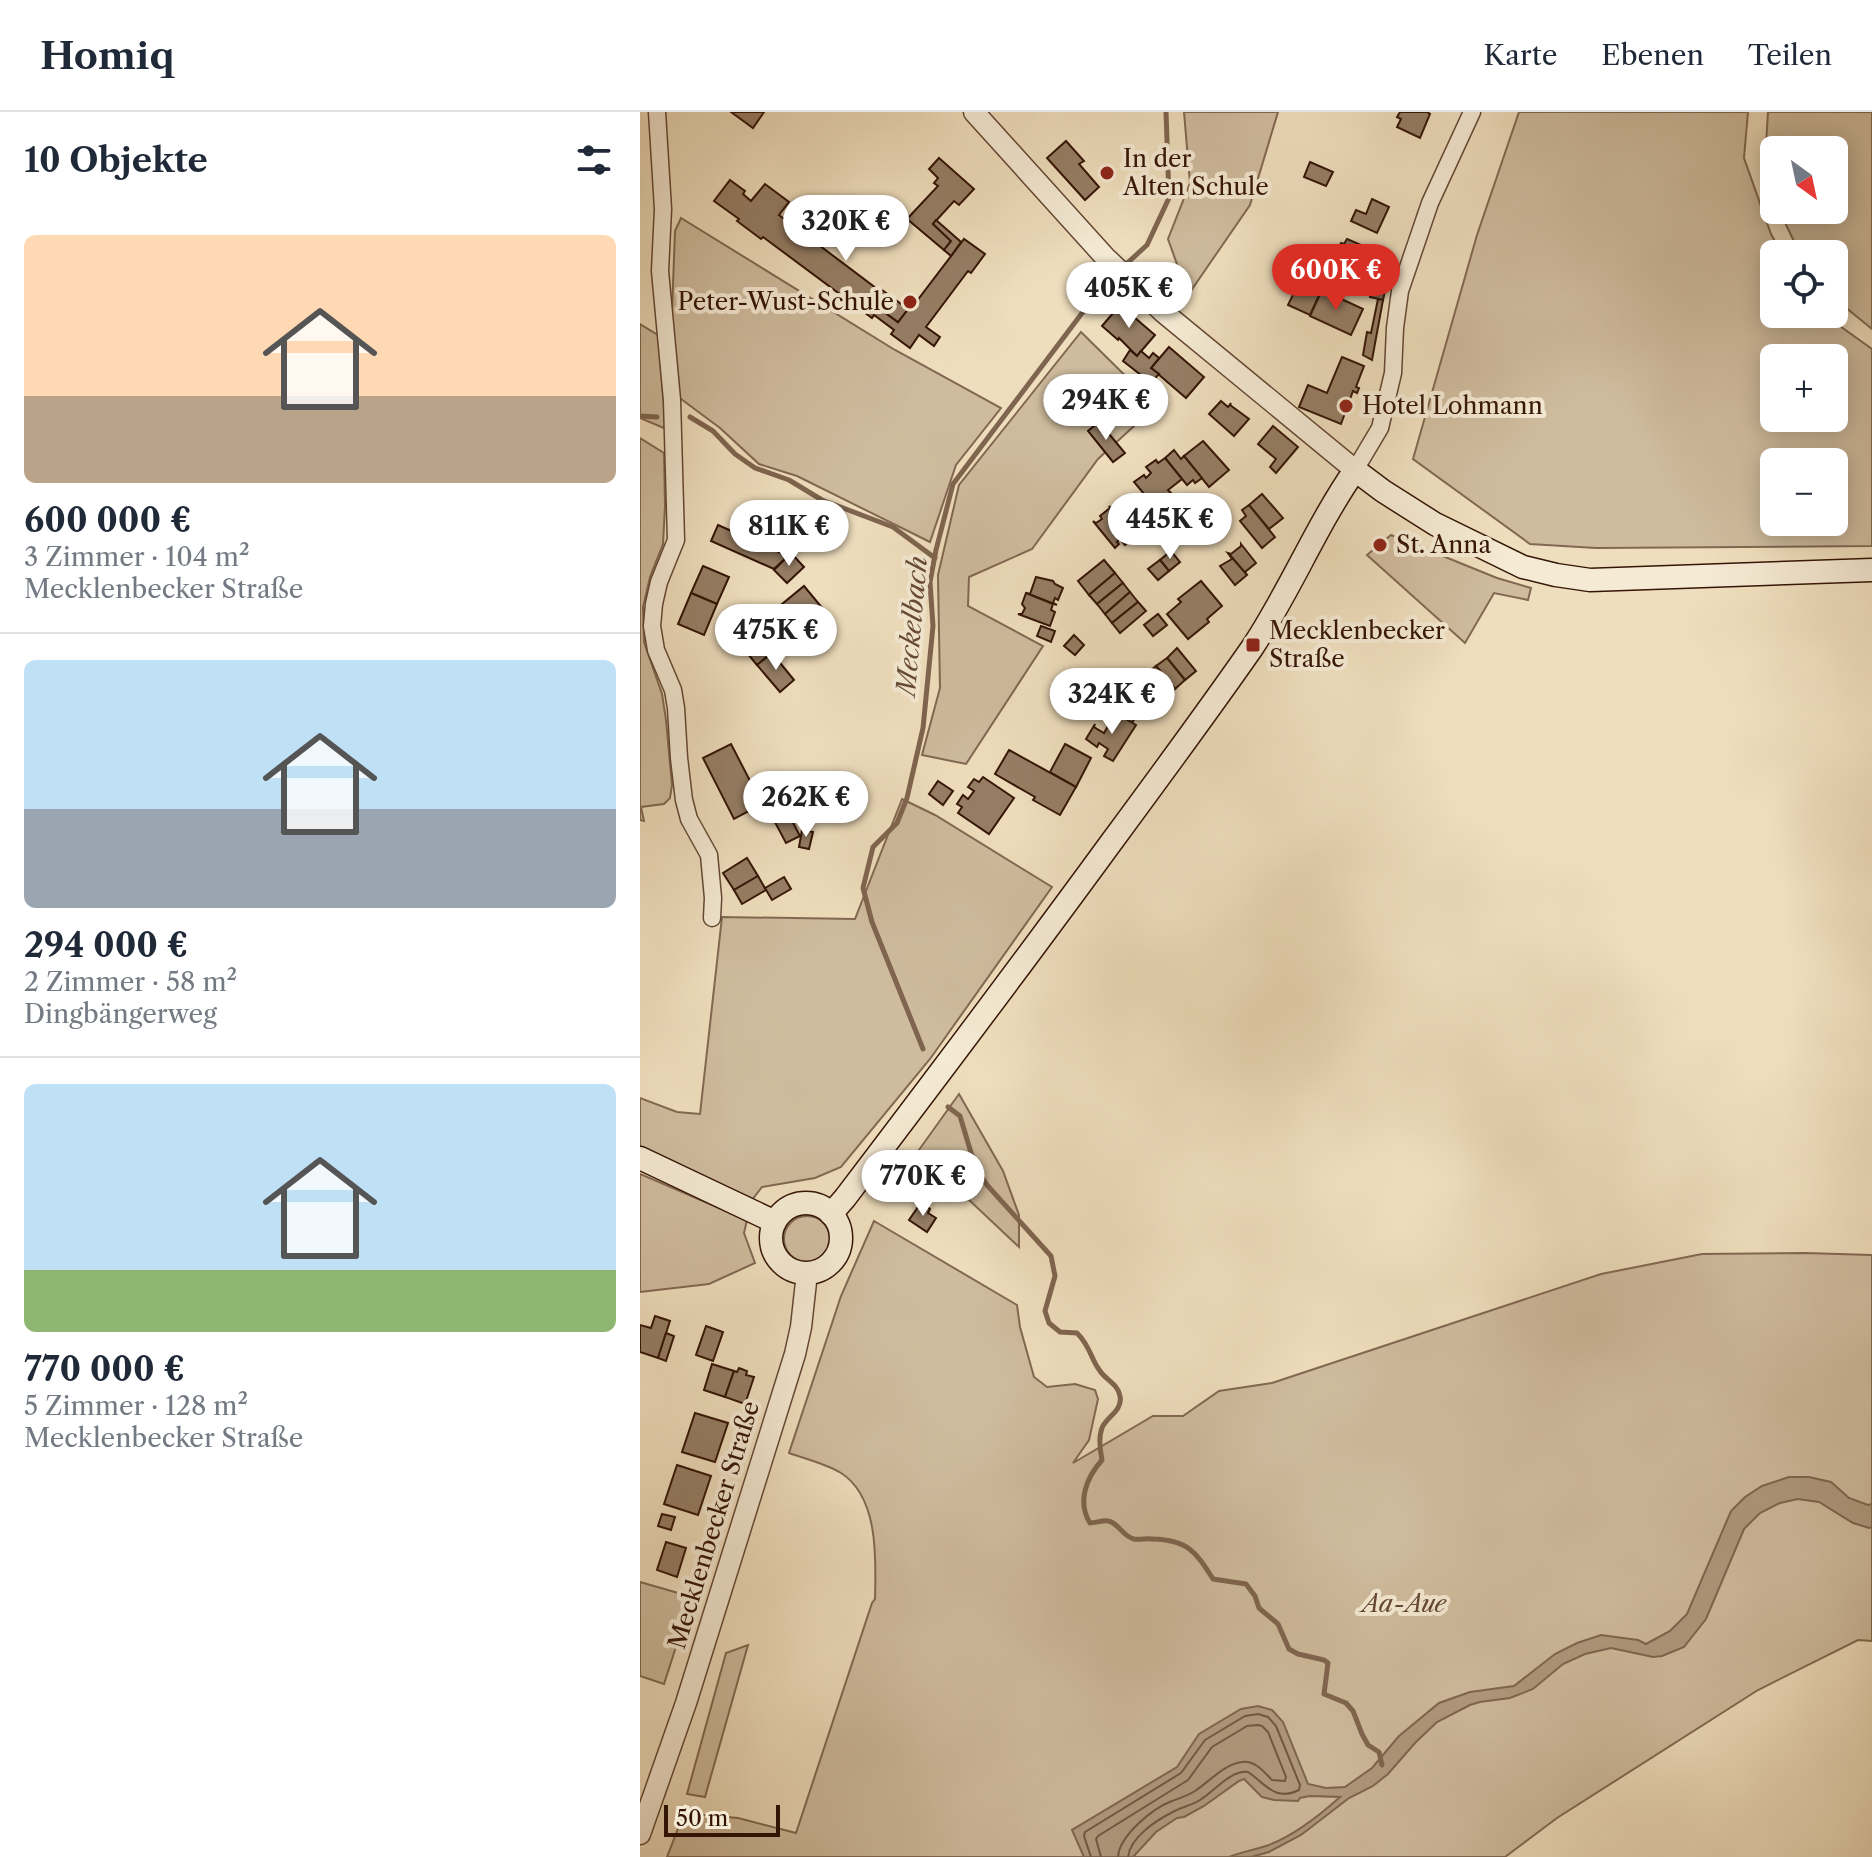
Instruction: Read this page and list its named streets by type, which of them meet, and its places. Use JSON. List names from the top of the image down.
{
  "streets": {
    "street": ["Mecklenbecker Straße"]
  },
  "water": ["Meckelbach"],
  "parks": ["Aa-Aue"],
  "places": {
    "other": [
      "In der Alten Schule",
      "Peter-Wust-Schule",
      "Hotel Lohmann",
      "St. Anna"
    ],
    "transit": ["Mecklenbecker Straße"]
  },
  "scale_bar": "50 m",
  "north": "bottom right",
  "page": {
    "header": "Homiq",
    "nav": ["Karte", "Ebenen", "Teilen"],
    "heading": "10 Objekte",
    "map_buttons": ["+", "−"],
    "price": [
      "320K €",
      "600K €",
      "405K €",
      "294K €",
      "445K €",
      "811K €",
      "475K €",
      "324K €",
      "262K €",
      "770K €"
    ],
    "list": [
      {
        "name": "600 000 €",
        "note": "3 Zimmer · 104 m² · Mecklenbecker Straße"
      },
      {
        "name": "294 000 €",
        "note": "2 Zimmer · 58 m² · Dingbängerweg"
      },
      {
        "name": "770 000 €",
        "note": "5 Zimmer · 128 m² · Mecklenbecker Straße"
      }
    ],
    "scale": "50 m"
  }
}
